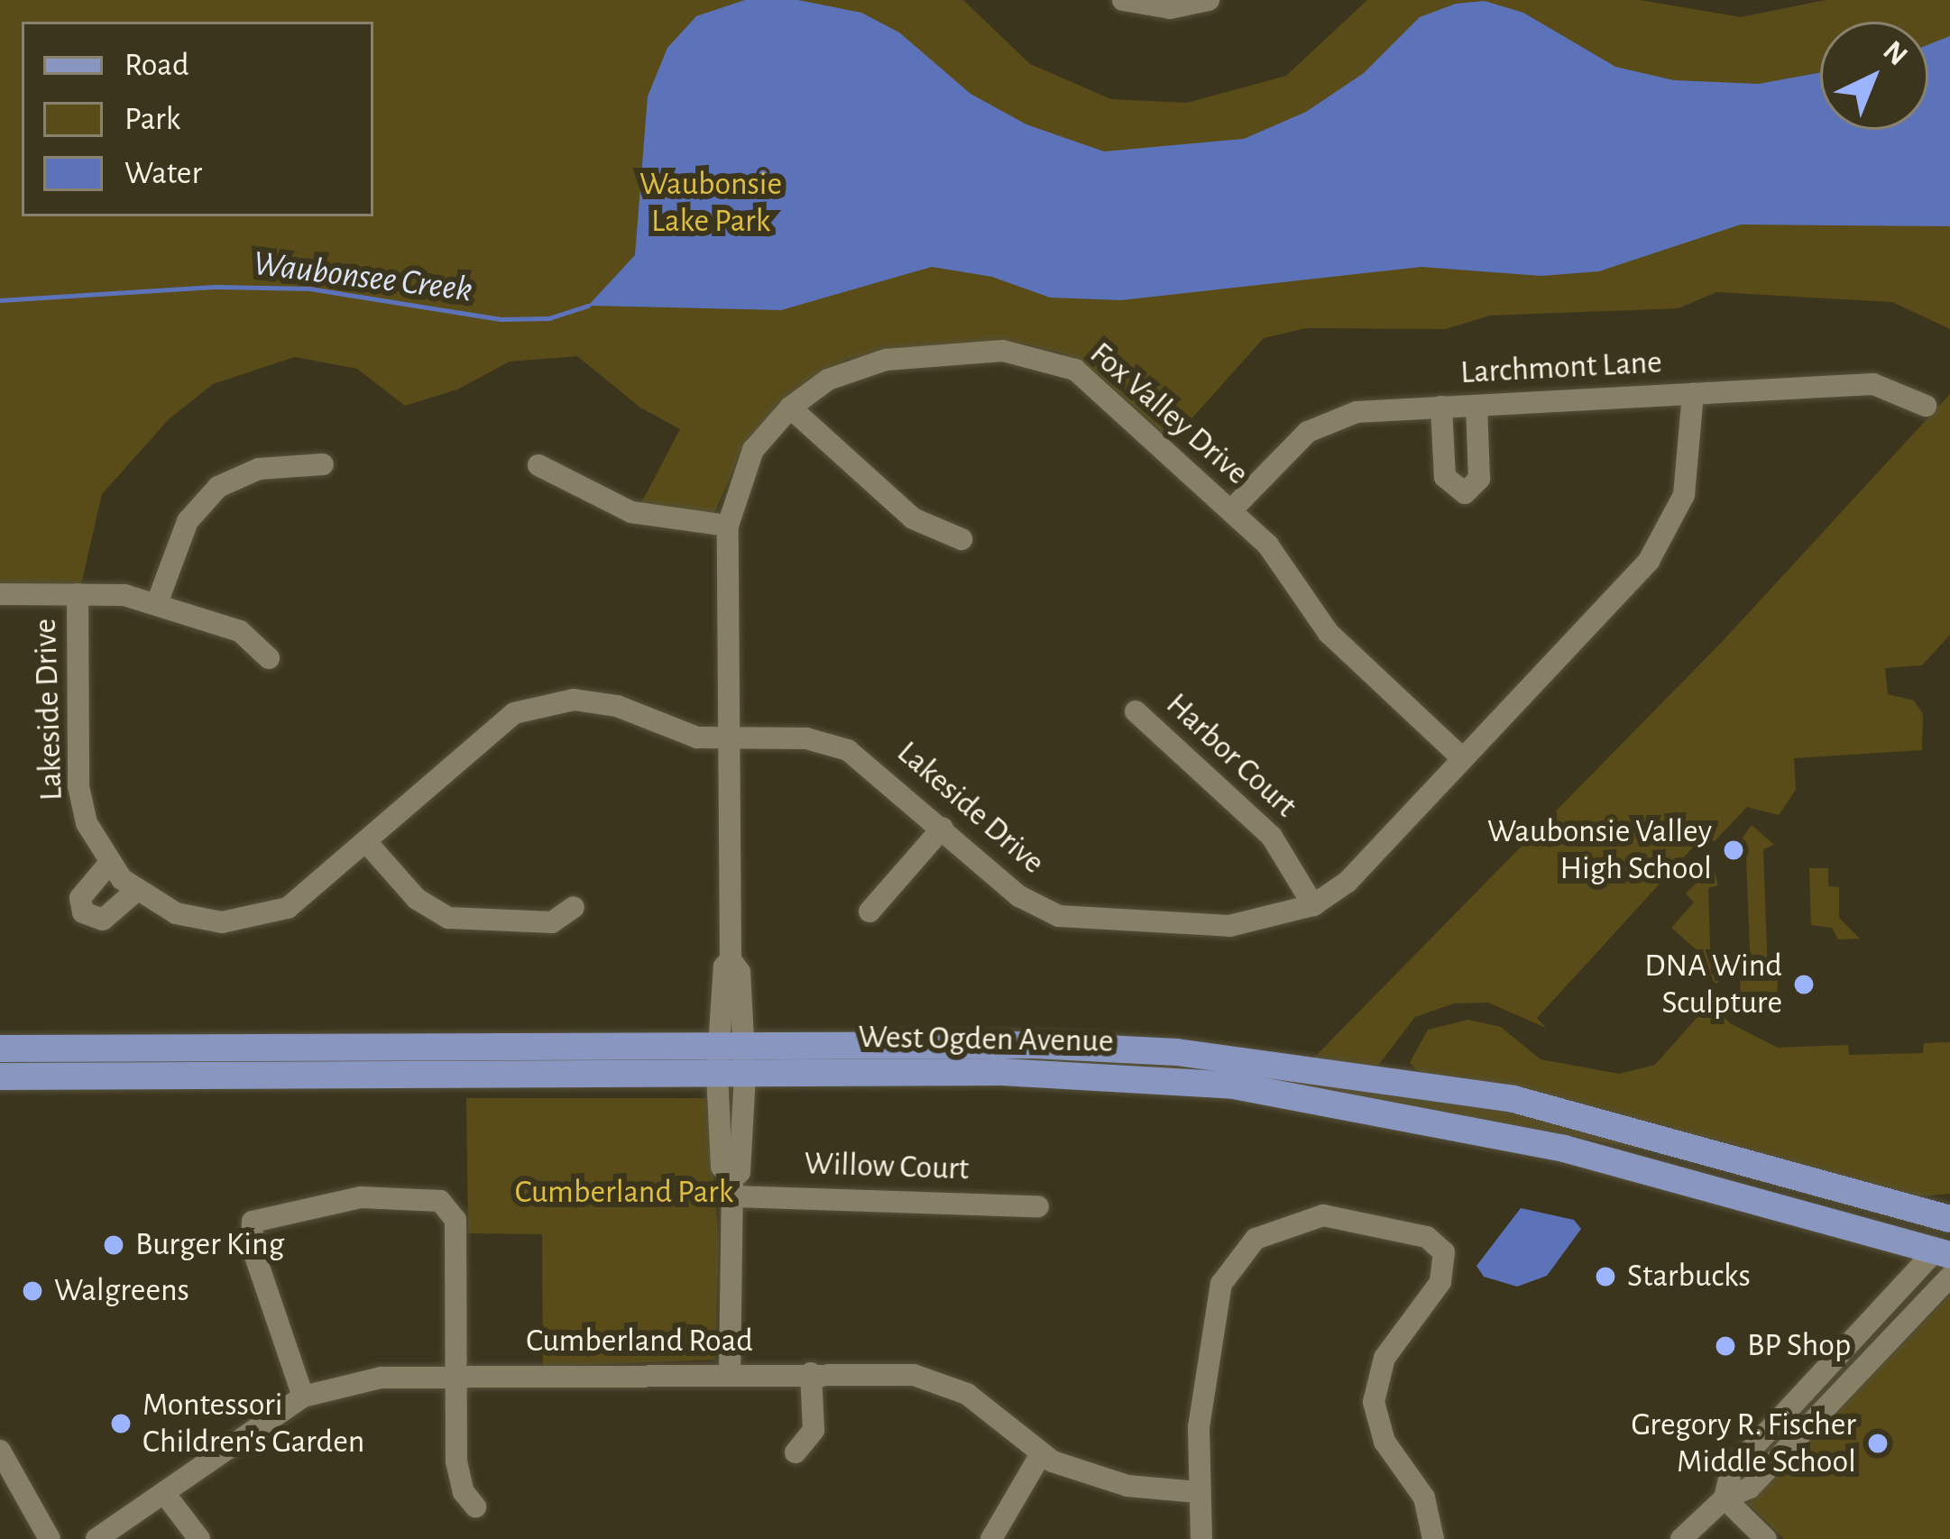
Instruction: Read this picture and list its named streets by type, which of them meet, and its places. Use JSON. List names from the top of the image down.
{
  "streets": {
    "main road": ["West Ogden Avenue"],
    "street": [
      "Larchmont Lane",
      "Fox Valley Drive",
      "Lakeside Drive",
      "Harbor Court",
      "Willow Court",
      "Cumberland Road"
    ]
  },
  "crossings": [
    ["Larchmont Lane", "Fox Valley Drive"],
    ["Larchmont Lane", "Lakeside Drive"],
    ["Fox Valley Drive", "Lakeside Drive"],
    ["Fox Valley Drive", "West Ogden Avenue"],
    ["Fox Valley Drive", "Willow Court"],
    ["Fox Valley Drive", "Cumberland Road"],
    ["Lakeside Drive", "Harbor Court"]
  ],
  "water": ["Waubonsee Creek"],
  "parks": ["Waubonsie Lake Park", "Cumberland Park"],
  "places": [
    "Waubonsie Valley High School",
    "DNA Wind Sculpture",
    "Burger King",
    "Starbucks",
    "Walgreens",
    "BP Shop",
    "Montessori Children's Garden",
    "Gregory R. Fischer Middle School"
  ],
  "legend": ["Road", "Park", "Water"],
  "north": "top right"
}
